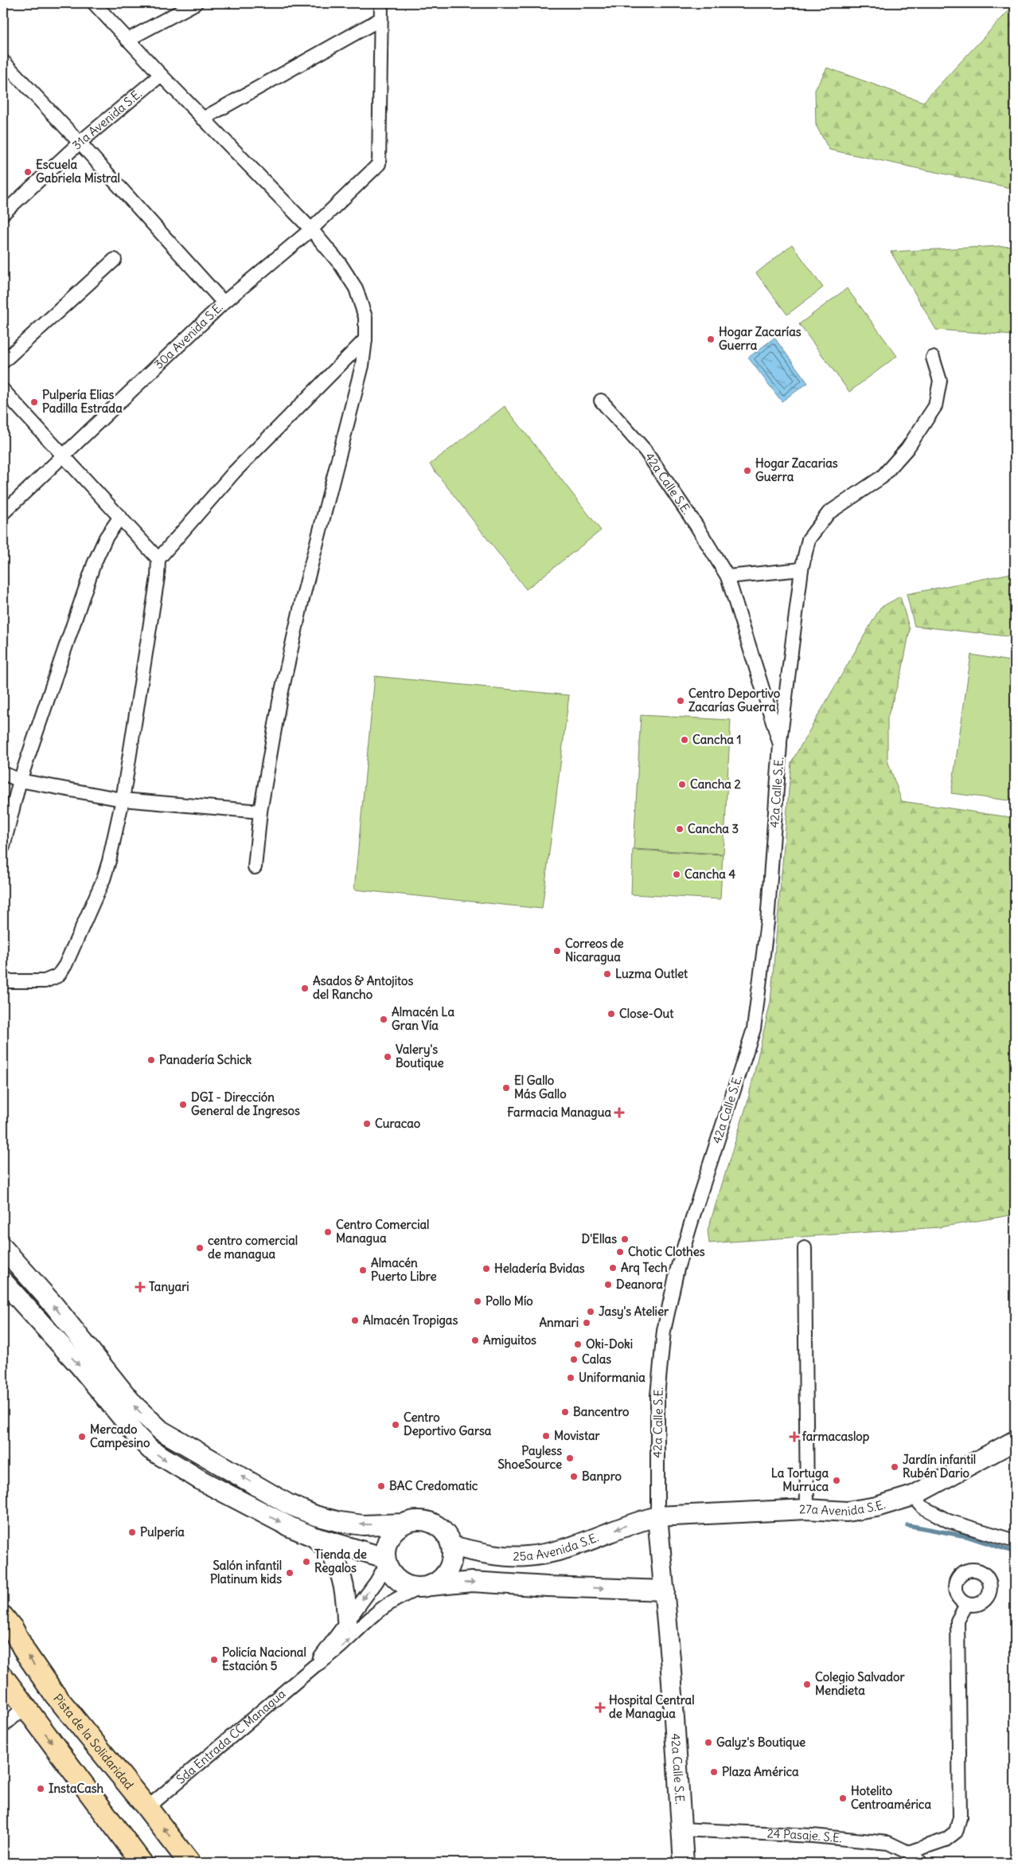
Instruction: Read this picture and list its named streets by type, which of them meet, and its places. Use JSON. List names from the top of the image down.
{
  "streets": {
    "main road": ["Pista de la Solidaridad"],
    "street": [
      "31a Avenida S.E.",
      "30a Avenida S.E.",
      "42a Calle S.E.",
      "27a Avenida S.E.",
      "25a Avenida S.E.",
      "Sda Entrada CC Managua",
      "24 Pasaje. S.E."
    ]
  },
  "crossings": [
    ["42a Calle S.E.", "27a Avenida S.E."],
    ["42a Calle S.E.", "25a Avenida S.E."],
    ["42a Calle S.E.", "24 Pasaje. S.E."],
    ["27a Avenida S.E.", "25a Avenida S.E."],
    ["Sda Entrada CC Managua", "Pista de la Solidaridad"]
  ],
  "places": {
    "other": [
      "Escuela Gabriela Mistral",
      "Hogar Zacarías Guerra",
      "Pulpería Elias Padilla Estrada",
      "Hogar Zacarias Guerra",
      "Centro Deportivo Zacarías Guerra",
      "Cancha 1",
      "Cancha 2",
      "Cancha 3",
      "Cancha 4",
      "Correos de Nicaragua",
      "Luzma Outlet",
      "Asados & Antojitos del Rancho",
      "Close-Out",
      "Almacén La Gran Vía",
      "Valery's Boutique",
      "Panadería Schick",
      "El Gallo Más Gallo",
      "DGI - Dirección General de Ingresos",
      "Curacao",
      "Centro Comercial Managua",
      "D'Ellas",
      "centro comercial de managua",
      "Chotic Clothes",
      "Arq Tech",
      "Heladería Bvidas",
      "Almacén Puerto Libre",
      "Deanora",
      "Pollo Mío",
      "Jasy's Atelier",
      "Almacén Tropigas",
      "Anmari",
      "Amiguitos",
      "Oki-Doki",
      "Calas",
      "Uniformania",
      "Bancentro",
      "Centro Deportivo Garsa",
      "Movistar",
      "Mercado Campesino",
      "Payless ShoeSource",
      "Jardín infantil Rubén Dario",
      "Banpro",
      "La Tortuga Murruca",
      "BAC Credomatic",
      "Pulpería",
      "Tienda de Regalos",
      "Salón infantil Platinum kids",
      "Policía Nacional Estación 5",
      "Colegio Salvador Mendieta",
      "Galyz's Boutique",
      "Plaza América",
      "InstaCash",
      "Hotelito Centroamérica"
    ],
    "health": [
      "Farmacia Managua",
      "Tanyari",
      "farmacaslop",
      "Hospital Central de Managua"
    ]
  }
}
